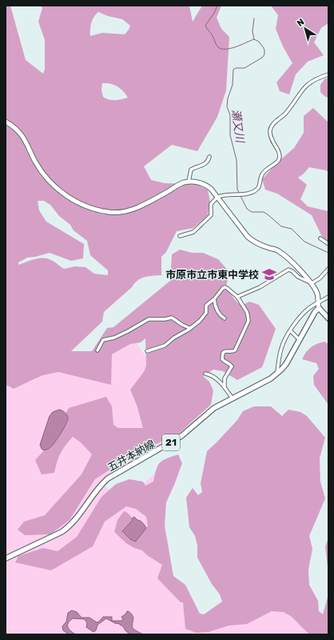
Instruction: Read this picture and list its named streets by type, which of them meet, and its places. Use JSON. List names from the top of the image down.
{
  "streets": {
    "main road": ["21", "五井本納線"]
  },
  "water": ["瀬又川"],
  "places": {
    "school or university": ["市原市立市東中学校"]
  },
  "north": "top left"
}
